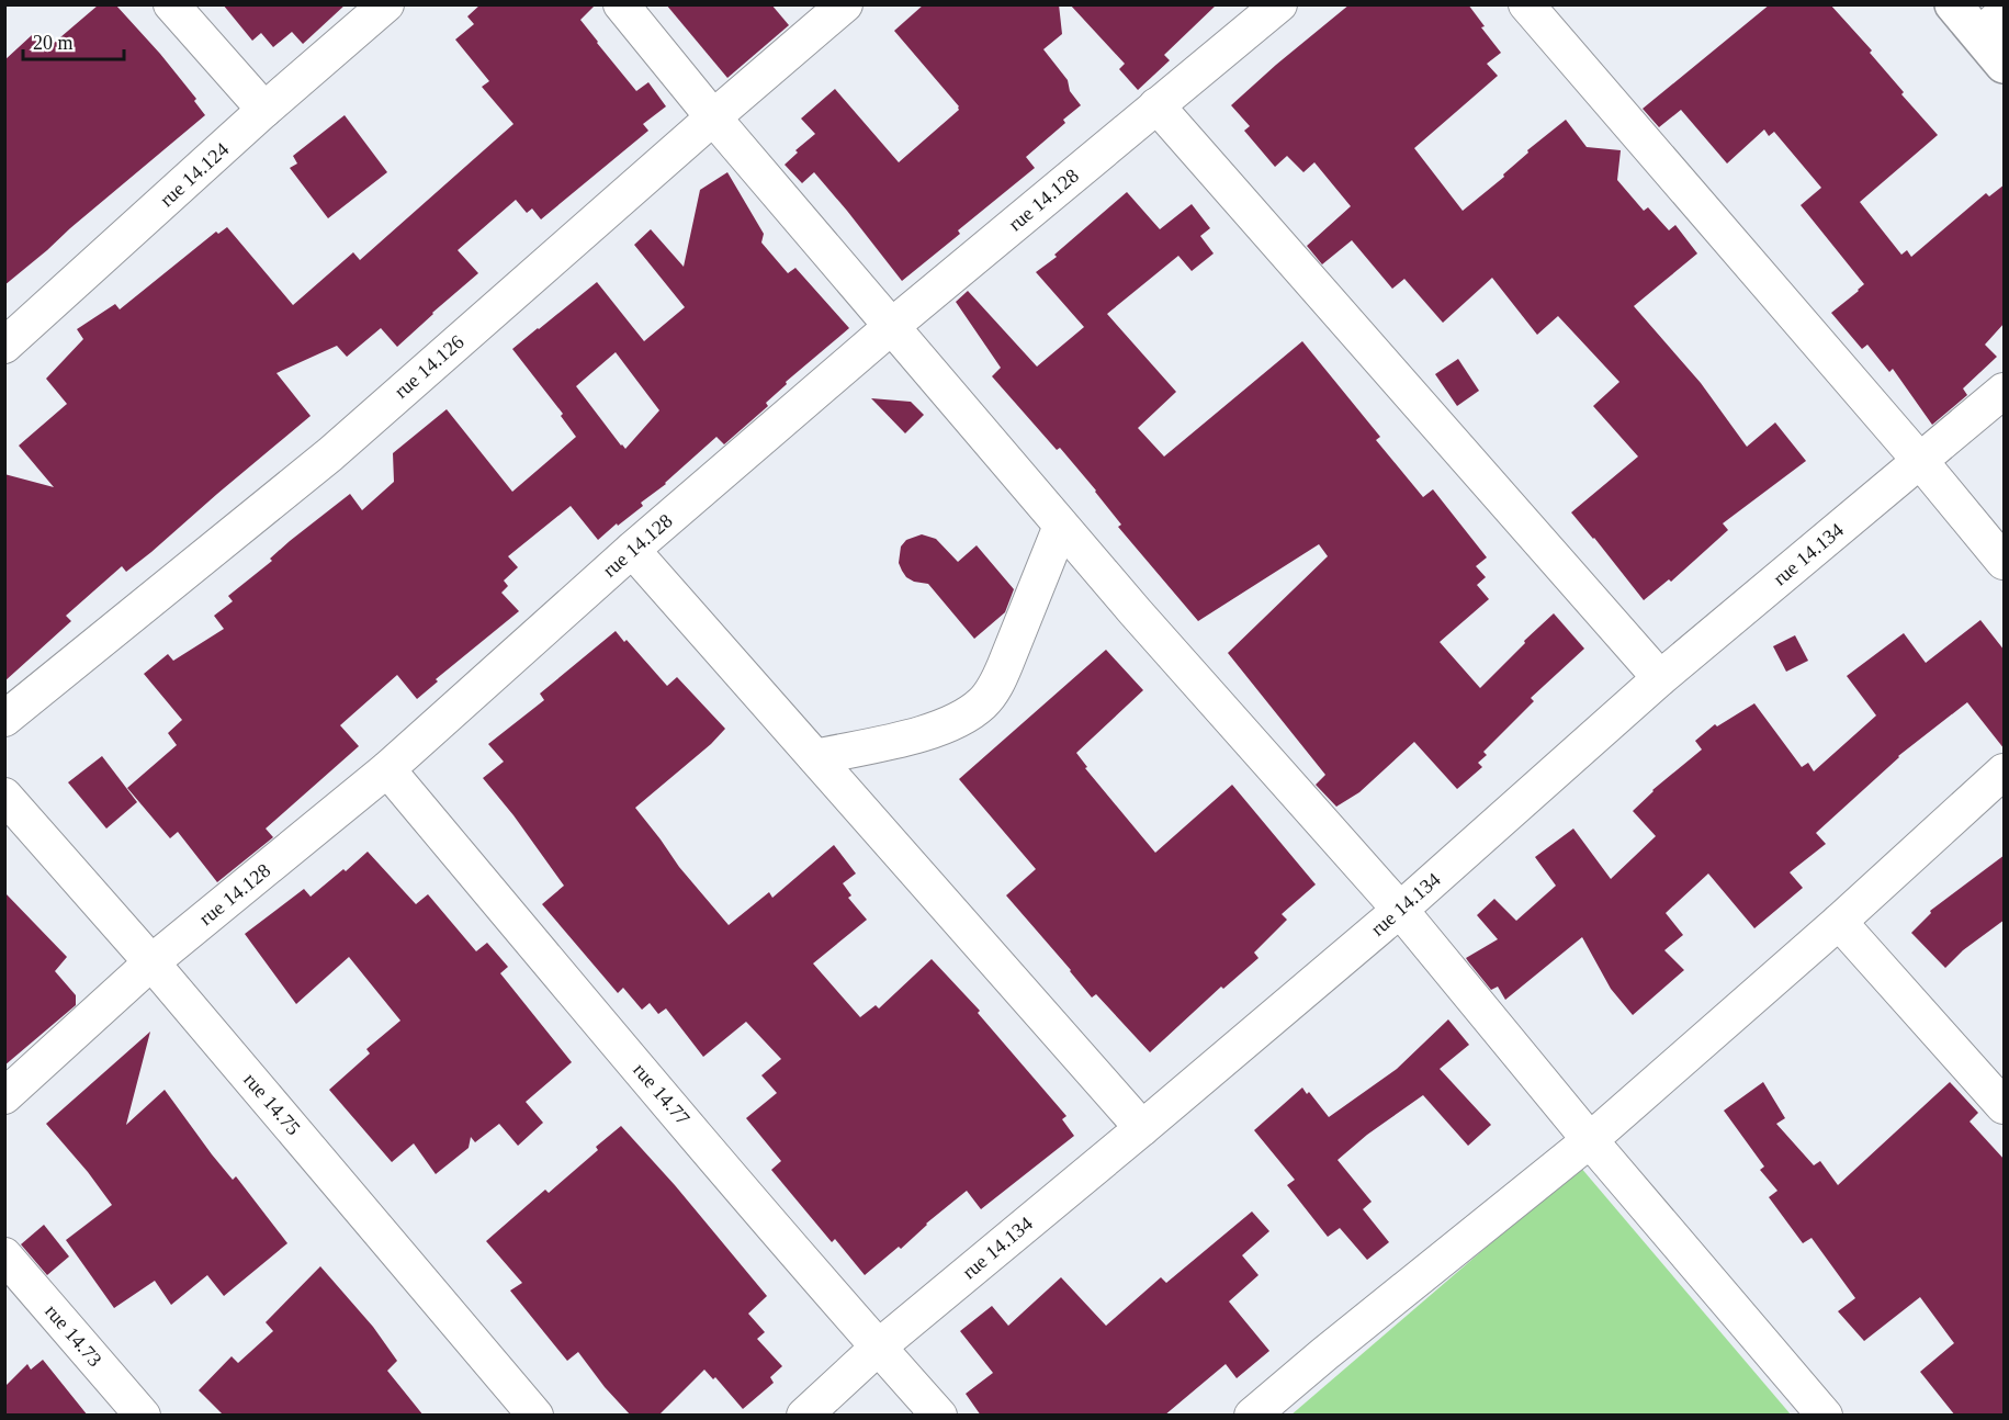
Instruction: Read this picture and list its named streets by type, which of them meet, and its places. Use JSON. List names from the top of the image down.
{
  "streets": {
    "street": [
      "rue 14.124",
      "rue 14.128",
      "rue 14.126",
      "rue 14.134",
      "rue 14.77",
      "rue 14.75",
      "rue 14.73"
    ]
  },
  "crossings": [
    ["rue 14.128", "rue 14.77"],
    ["rue 14.128", "rue 14.75"],
    ["rue 14.134", "rue 14.77"]
  ],
  "scale_bar": "20 m"
}
